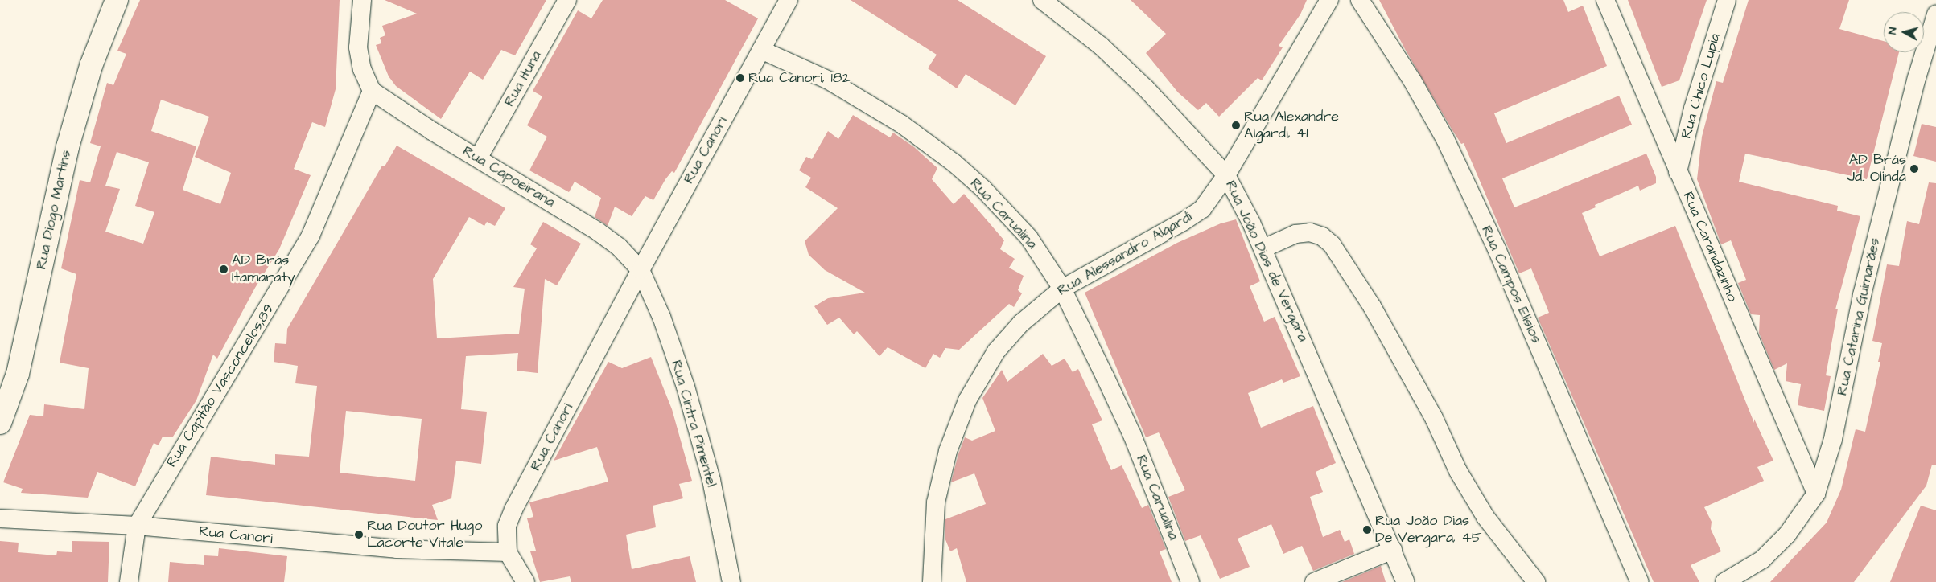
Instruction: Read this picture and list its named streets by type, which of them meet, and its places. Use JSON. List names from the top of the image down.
{
  "streets": {
    "street": [
      "Rua Ituna",
      "Rua Chico Lupia",
      "Rua Canori",
      "Rua Capoeirana",
      "Rua Diogo Martins",
      "Rua Carualina",
      "Rua Carandazinho",
      "Rua Alessandro Algardi",
      "Rua João Dias de Vergara",
      "Rua Campos Elísios",
      "Rua Catarina Guimarães",
      "Rua Capitão Vasconcelos,89",
      "Rua Cintra Pimentel"
    ]
  },
  "crossings": [
    ["Rua Ituna", "Rua Capoeirana"],
    ["Rua Chico Lupia", "Rua Carandazinho"],
    ["Rua Canori", "Rua Capoeirana"],
    ["Rua Canori", "Rua Carualina"],
    ["Rua Canori", "Rua Capitão Vasconcelos,89"],
    ["Rua Canori", "Rua Cintra Pimentel"],
    ["Rua Capoeirana", "Rua Capitão Vasconcelos,89"],
    ["Rua Capoeirana", "Rua Cintra Pimentel"],
    ["Rua Carualina", "Rua Alessandro Algardi"],
    ["Rua Carandazinho", "Rua Catarina Guimarães"],
    ["Rua Alessandro Algardi", "Rua João Dias de Vergara"]
  ],
  "places": [
    "Rua Canori, 182",
    "Rua Alexandre Algardi, 41",
    "AD Brás Jd. Olinda",
    "AD Brás Itamaraty",
    "Rua João Dias De Vergara, 45",
    "Rua Doutor Hugo Lacorte Vitale"
  ],
  "north": "left"
}
